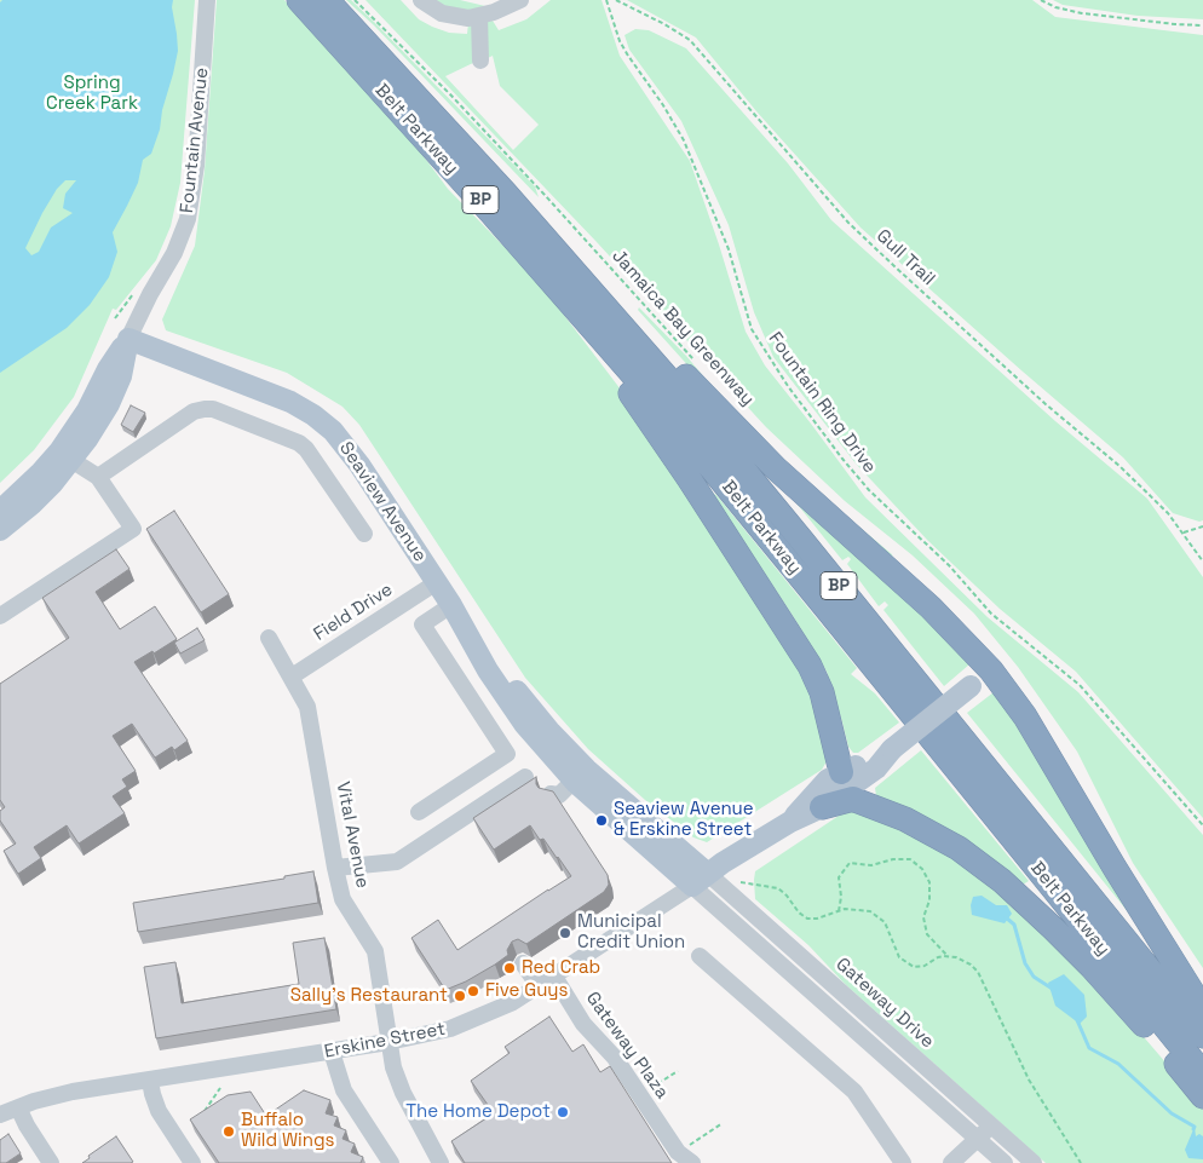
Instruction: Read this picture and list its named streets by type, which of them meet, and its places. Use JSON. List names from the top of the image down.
{
  "streets": {
    "highway": ["Belt Parkway", "BP"],
    "main road": ["Fountain Avenue", "Seaview Avenue", "Erskine Street"],
    "street": [
      "Field Drive",
      "Vital Avenue",
      "Gateway Drive",
      "Gateway Plaza"
    ],
    "path": ["Gull Trail", "Jamaica Bay Greenway", "Fountain Ring Drive"]
  },
  "crossings": [
    ["Fountain Avenue", "Seaview Avenue"],
    ["Seaview Avenue", "Field Drive"],
    ["Seaview Avenue", "Gateway Drive"],
    ["Seaview Avenue", "Erskine Street"],
    ["Field Drive", "Vital Avenue"],
    ["Vital Avenue", "Erskine Street"],
    ["Gateway Drive", "Erskine Street"],
    ["Erskine Street", "Gateway Plaza"]
  ],
  "parks": ["Spring Creek Park"],
  "places": [
    "Seaview Avenue & Erskine Street",
    "Municipal Credit Union",
    "Red Crab",
    "Five Guys",
    "Sally's Restaurant",
    "The Home Depot",
    "Buffalo Wild Wings"
  ]
}
